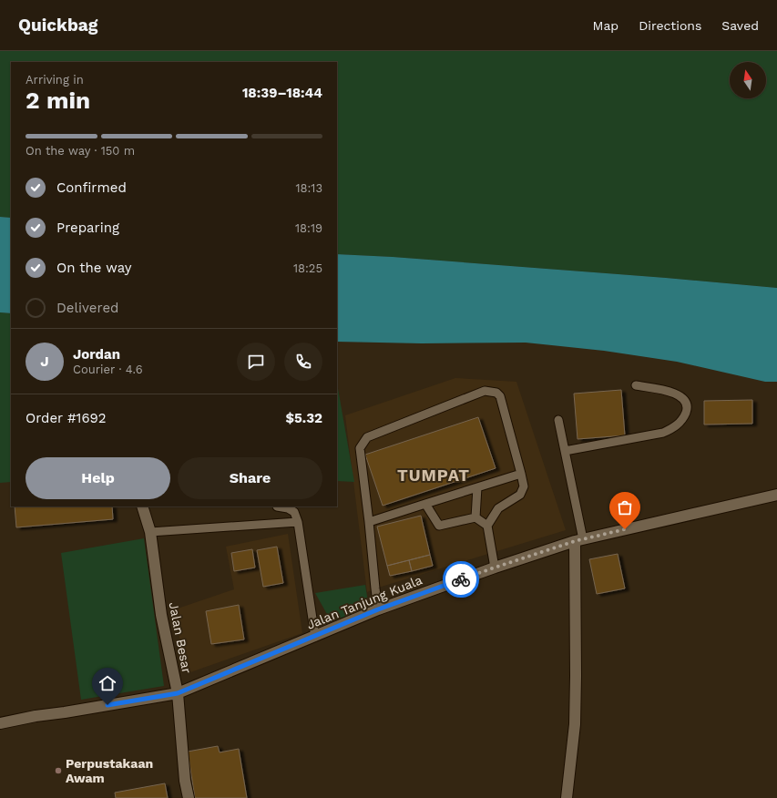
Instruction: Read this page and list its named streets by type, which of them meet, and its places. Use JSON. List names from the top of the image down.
{
  "streets": {
    "street": ["Jalan Tanjung Kuala", "Jalan Besar"]
  },
  "crossings": [
    ["Jalan Tanjung Kuala", "Jalan Besar"]
  ],
  "districts": ["TUMPAT"],
  "places": ["Perpustakaan Awam"],
  "north": "top",
  "page": {
    "header": "Quickbag",
    "nav": ["Map", "Directions", "Saved"],
    "heading": ["2 min", "Arriving in", "18:39–18:44"],
    "panel": [
      "Jordan",
      "Courier · 4.6",
      "Order #1692",
      "$5.32"
    ],
    "bar": "On the way · 150 m",
    "list": [
      ["Confirmed", "18:13"],
      ["Preparing", "18:19"],
      ["On the way", "18:25"],
      "Delivered"
    ],
    "round": "J",
    "buttons": ["Help", "Share"]
  }
}
